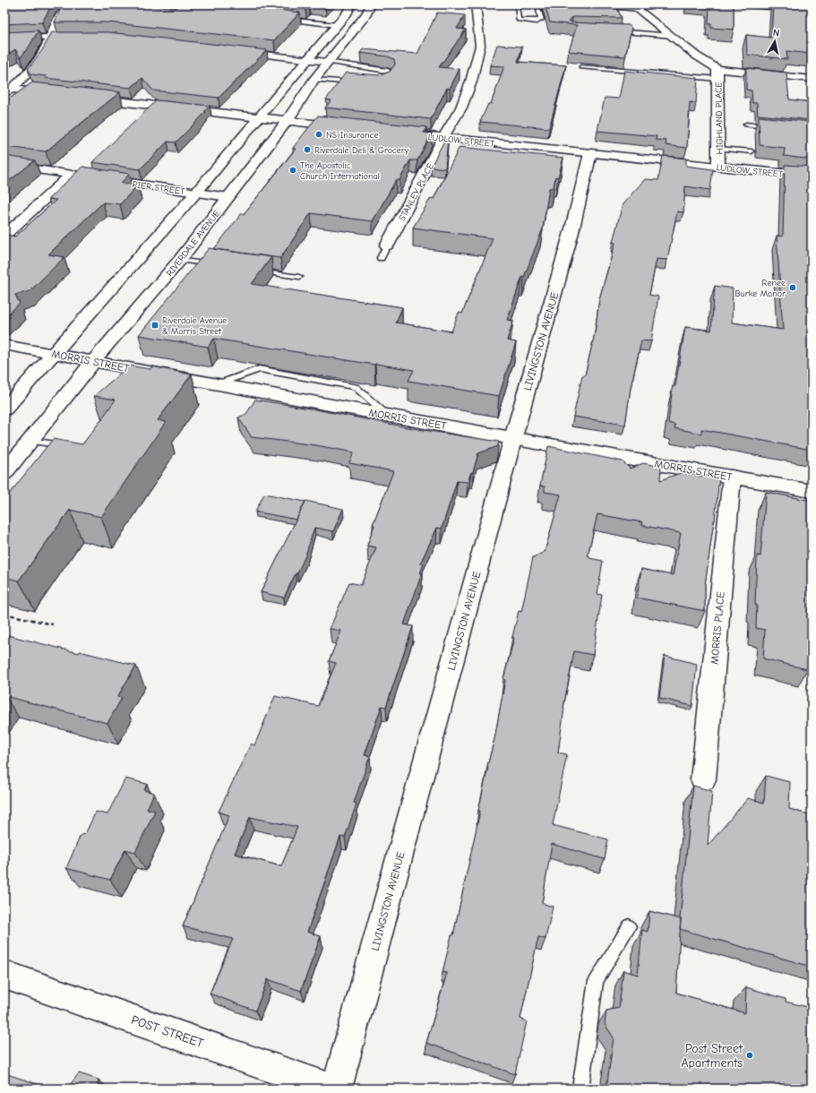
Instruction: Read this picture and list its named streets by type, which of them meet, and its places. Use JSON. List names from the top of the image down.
{
  "streets": {
    "street": [
      "HIGHLAND PLACE",
      "LUDLOW STREET",
      "PIER STREET",
      "STANLEY PLACE",
      "RIVERDALE AVENUE",
      "LIVINGSTON AVENUE",
      "MORRIS STREET",
      "MORRIS PLACE",
      "POST STREET"
    ]
  },
  "crossings": [
    ["HIGHLAND PLACE", "LUDLOW STREET"],
    ["LUDLOW STREET", "STANLEY PLACE"],
    ["LUDLOW STREET", "LIVINGSTON AVENUE"],
    ["PIER STREET", "RIVERDALE AVENUE"],
    ["RIVERDALE AVENUE", "MORRIS STREET"],
    ["LIVINGSTON AVENUE", "MORRIS STREET"],
    ["MORRIS STREET", "MORRIS PLACE"]
  ],
  "places": {
    "other": [
      "NS Insurance",
      "Riverdale Deli & Grocery",
      "The Apostolic Church International",
      "Renee Burke Manor",
      "Post Street Apartments"
    ],
    "transit": ["Riverdale Avenue & Morris Street"]
  },
  "north": "top"
}
